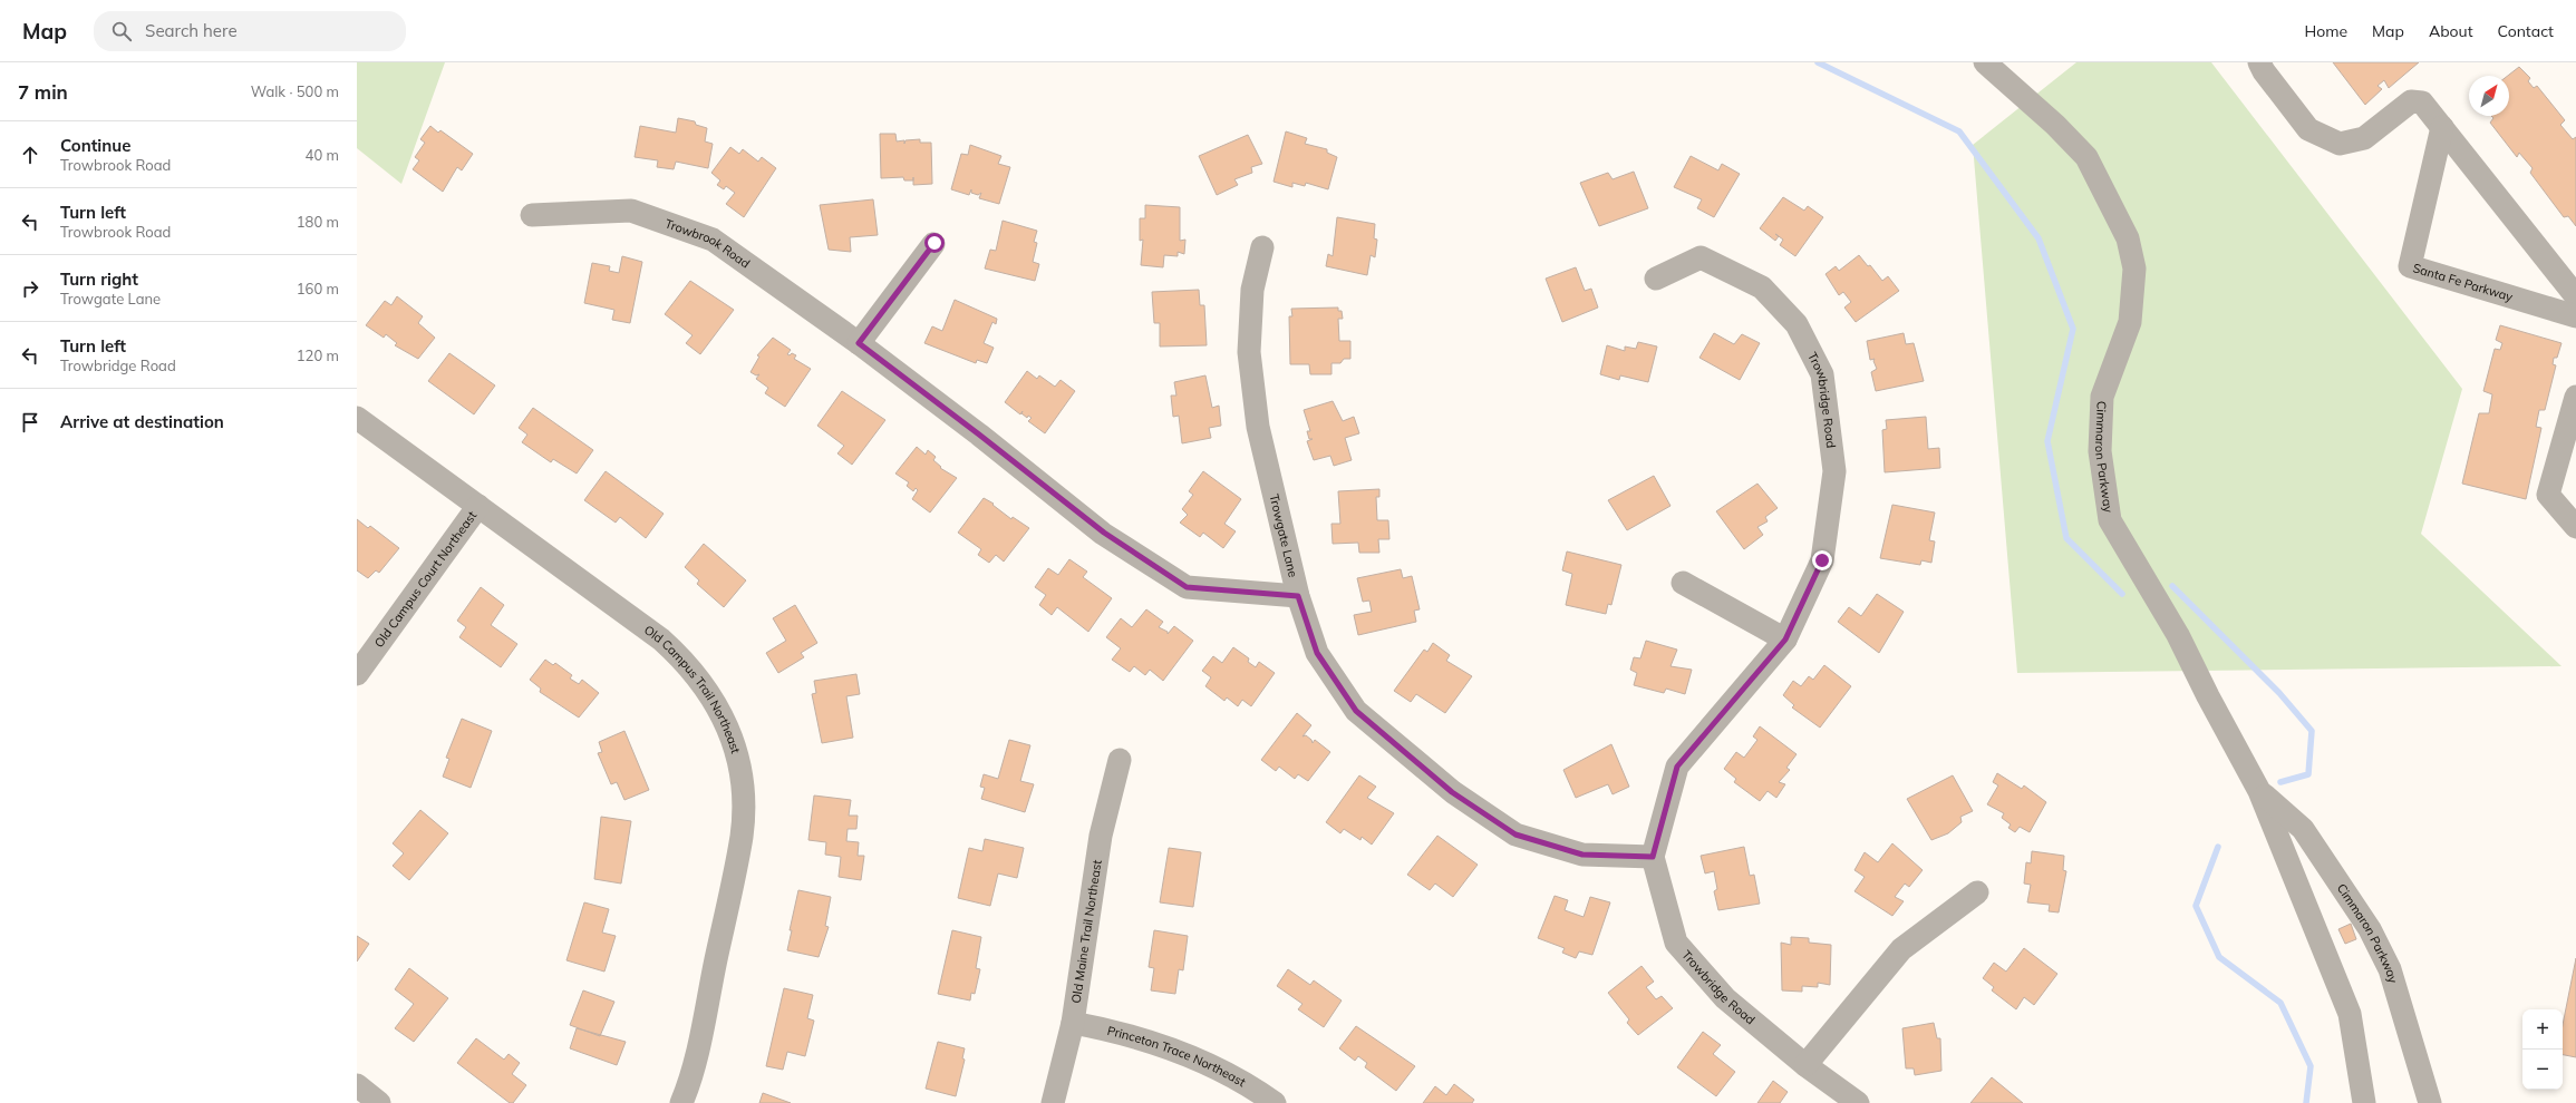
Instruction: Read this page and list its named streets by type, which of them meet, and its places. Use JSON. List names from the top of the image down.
{
  "streets": {
    "street": [
      "Trowbrook Road",
      "Santa Fe Parkway",
      "Trowbridge Road",
      "Cimmaron Parkway",
      "Trowgate Lane",
      "Old Campus Court Northeast",
      "Old Campus Trail Northeast",
      "Old Maine Trail Northeast",
      "Princeton Trace Northeast"
    ]
  },
  "crossings": [
    ["Trowbrook Road", "Trowgate Lane"],
    ["Trowbridge Road", "Trowgate Lane"],
    ["Old Campus Court Northeast", "Old Campus Trail Northeast"],
    ["Old Maine Trail Northeast", "Princeton Trace Northeast"]
  ],
  "north": "top right",
  "page": {
    "header": "Map",
    "search": "Search here",
    "nav": [
      "Home",
      "Map",
      "About",
      "Contact"
    ],
    "heading": ["7 min", "Walk · 500 m"],
    "list": [
      ["Continue", "Trowbrook Road", "40 m"],
      ["Turn left", "Trowbrook Road", "180 m"],
      ["Turn right", "Trowgate Lane", "160 m"],
      ["Turn left", "Trowbridge Road", "120 m"],
      "Arrive at destination"
    ],
    "map_buttons": ["+", "−"]
  }
}
